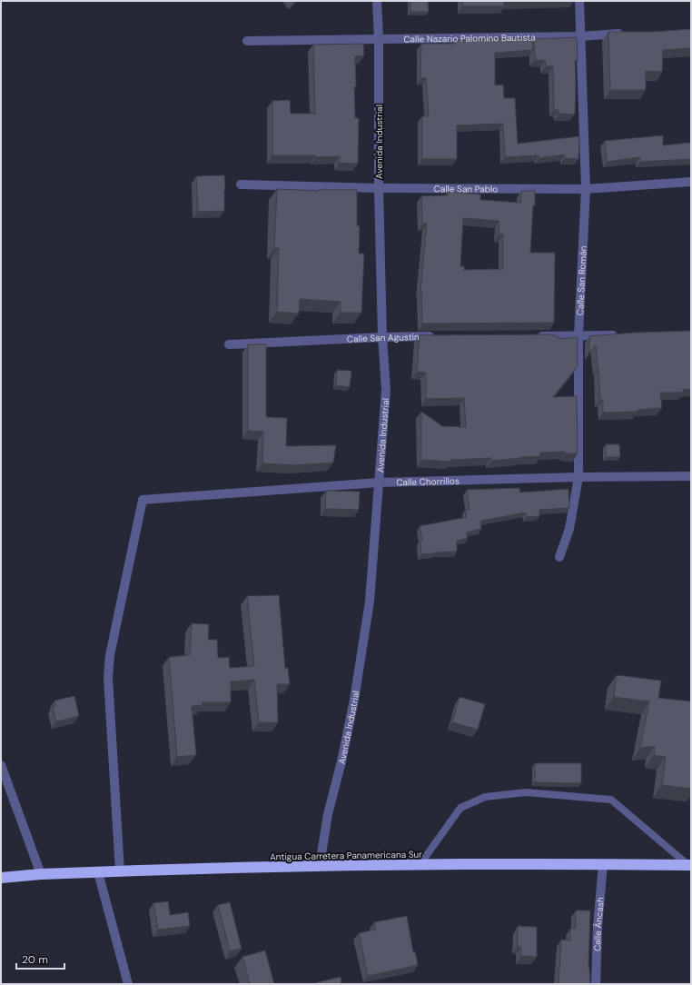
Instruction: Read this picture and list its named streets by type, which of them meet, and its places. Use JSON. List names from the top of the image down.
{
  "streets": {
    "highway": ["Antigua Carretera Panamericana Sur"],
    "street": [
      "Calle Nazario Palomino Bautista",
      "Avenida Industrial",
      "Calle San Pablo",
      "Calle San Román",
      "Calle San Agustín",
      "Calle Chorrillos",
      "Calle Áncash"
    ]
  },
  "crossings": [
    ["Calle Nazario Palomino Bautista", "Avenida Industrial"],
    ["Calle Nazario Palomino Bautista", "Calle San Román"],
    ["Avenida Industrial", "Calle San Pablo"],
    ["Avenida Industrial", "Calle San Agustín"],
    ["Avenida Industrial", "Calle Chorrillos"],
    ["Avenida Industrial", "Antigua Carretera Panamericana Sur"],
    ["Calle San Pablo", "Calle San Román"],
    ["Calle San Román", "Calle Chorrillos"],
    ["Calle Chorrillos", "Antigua Carretera Panamericana Sur"],
    ["Antigua Carretera Panamericana Sur", "Calle Áncash"]
  ],
  "scale_bar": "20 m"
}
